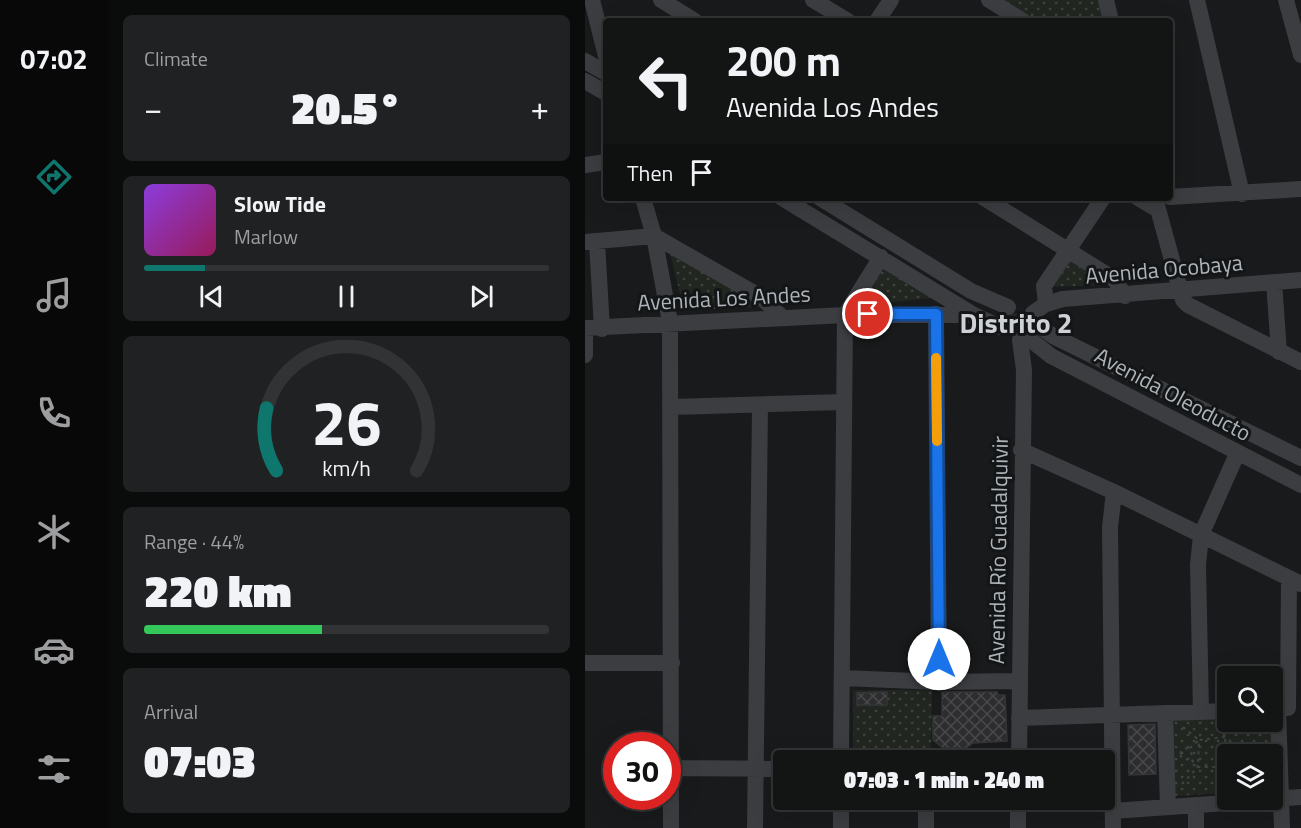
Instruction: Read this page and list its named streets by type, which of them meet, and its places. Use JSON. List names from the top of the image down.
{
  "streets": {
    "street": [
      "Avenida Ocobaya",
      "Avenida Los Andes",
      "Avenida Oleoducto",
      "Avenida Río Guadalquivir"
    ]
  },
  "crossings": [
    ["Avenida Ocobaya", "Avenida Oleoducto"],
    ["Avenida Ocobaya", "Avenida Río Guadalquivir"],
    ["Avenida Oleoducto", "Avenida Río Guadalquivir"]
  ],
  "districts": ["Distrito 2"],
  "page": {
    "tabs": "07:02",
    "tile": [
      "Climate",
      ["Range · 44%", "220 km"],
      ["Arrival", "07:03"]
    ],
    "turn": ["200 m", "Avenida Los Andes"],
    "heat": ["−", "20.5°", "+"],
    "then": "Then",
    "song": ["Slow Tide", "Marlow"],
    "limit": "30",
    "trip": "07:03 · 1 min · 240 m",
    "gauge": ["26", "km/h"]
  }
}
